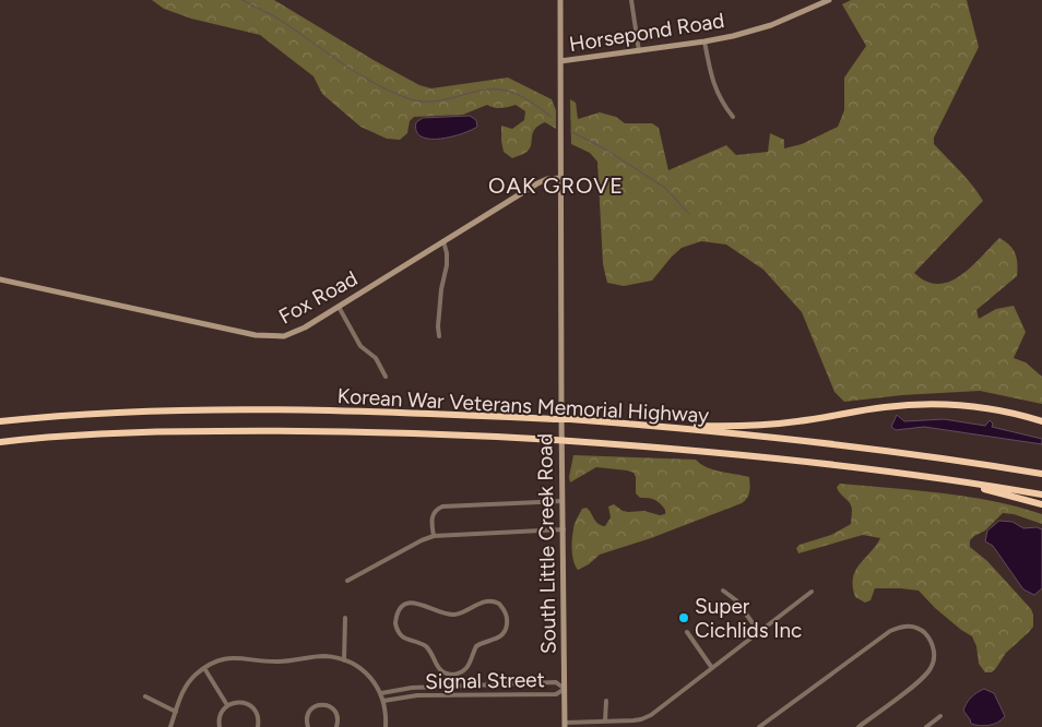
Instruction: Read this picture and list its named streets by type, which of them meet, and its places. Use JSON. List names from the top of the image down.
{
  "streets": {
    "highway": ["Korean War Veterans Memorial Highway"],
    "street": [
      "Horsepond Road",
      "Fox Road",
      "South Little Creek Road",
      "Signal Street"
    ]
  },
  "crossings": [
    ["Horsepond Road", "South Little Creek Road"],
    ["Fox Road", "South Little Creek Road"],
    ["South Little Creek Road", "Signal Street"]
  ],
  "districts": ["OAK GROVE"],
  "places": ["Super Cichlids Inc"]
}
